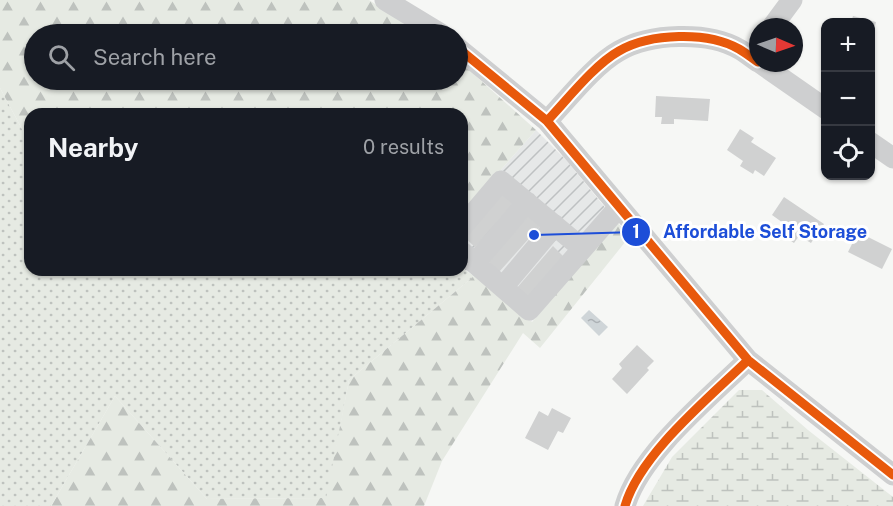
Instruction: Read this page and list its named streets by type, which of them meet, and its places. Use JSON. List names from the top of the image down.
{
  "places": ["Affordable Self Storage"],
  "north": "right",
  "page": {
    "map_buttons": ["+", "−"],
    "search": "Search here",
    "heading": ["Nearby", "0 results"]
  }
}
